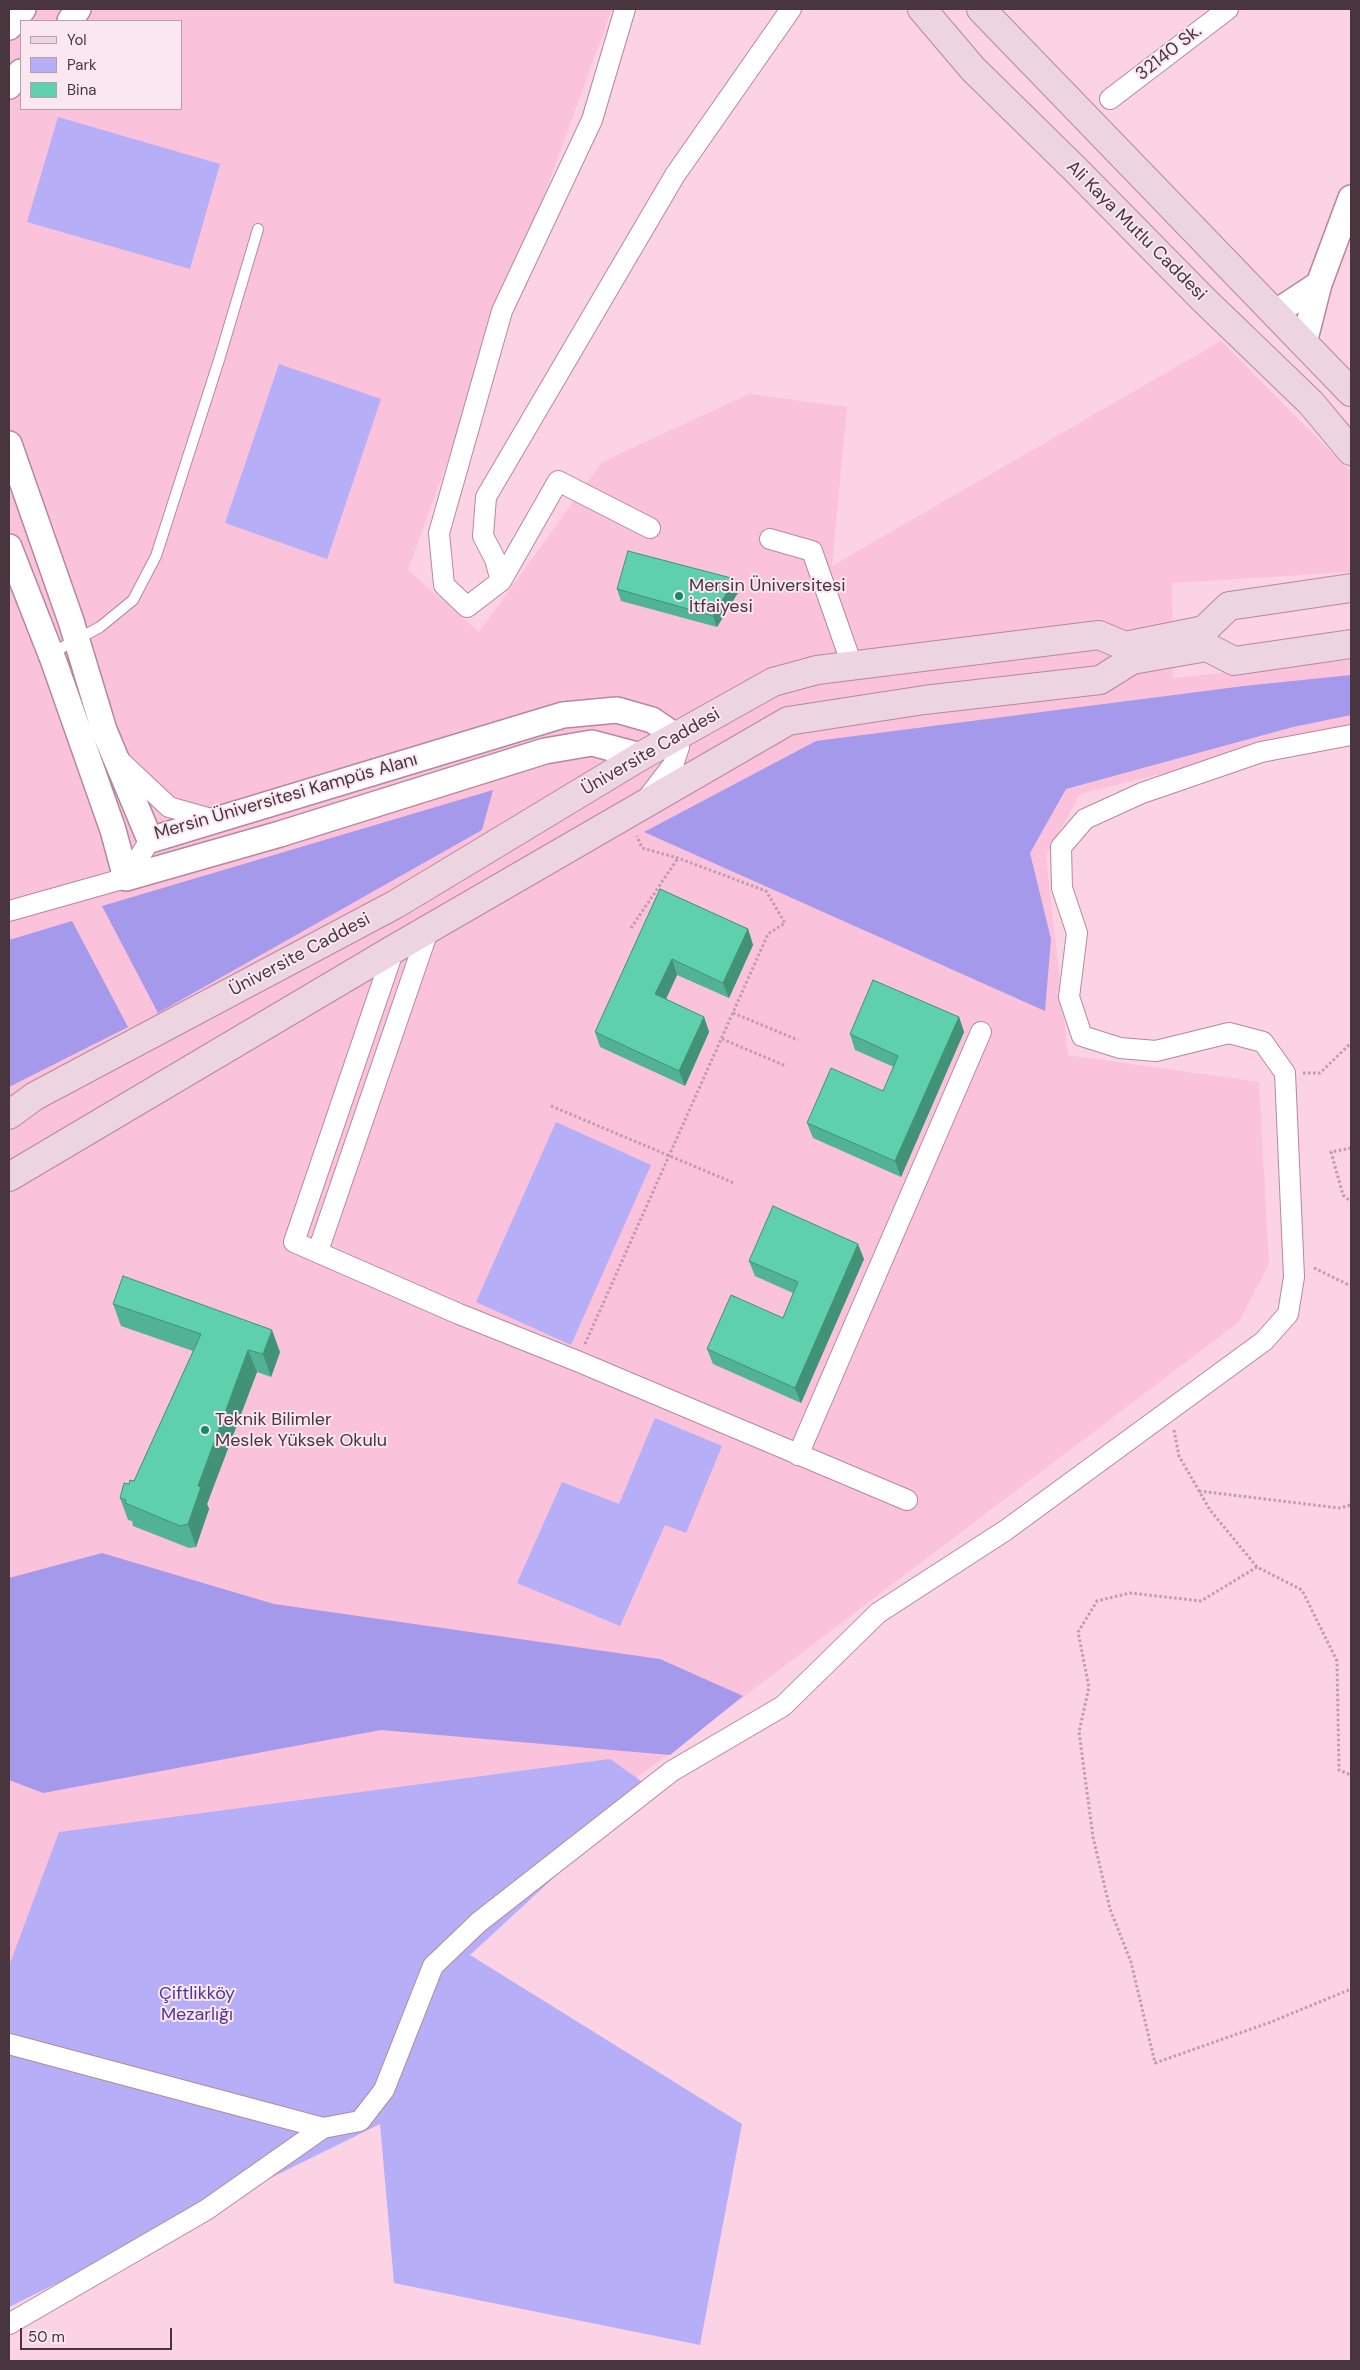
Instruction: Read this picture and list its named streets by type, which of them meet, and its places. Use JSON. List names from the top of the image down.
{
  "streets": {
    "main road": ["Ali Kaya Mutlu Caddesi", "Üniversite Caddesi"],
    "street": ["32140 Sk.", "Mersin Üniversitesi Kampüs Alanı"]
  },
  "crossings": [
    ["Üniversite Caddesi", "Mersin Üniversitesi Kampüs Alanı"]
  ],
  "parks": ["Çiftlikköy Mezarlığı"],
  "places": ["Mersin Üniversitesi İtfaiyesi", "Teknik Bilimler Meslek Yüksek Okulu"],
  "legend": ["Yol", "Park", "Bina"],
  "scale_bar": "50 m"
}
